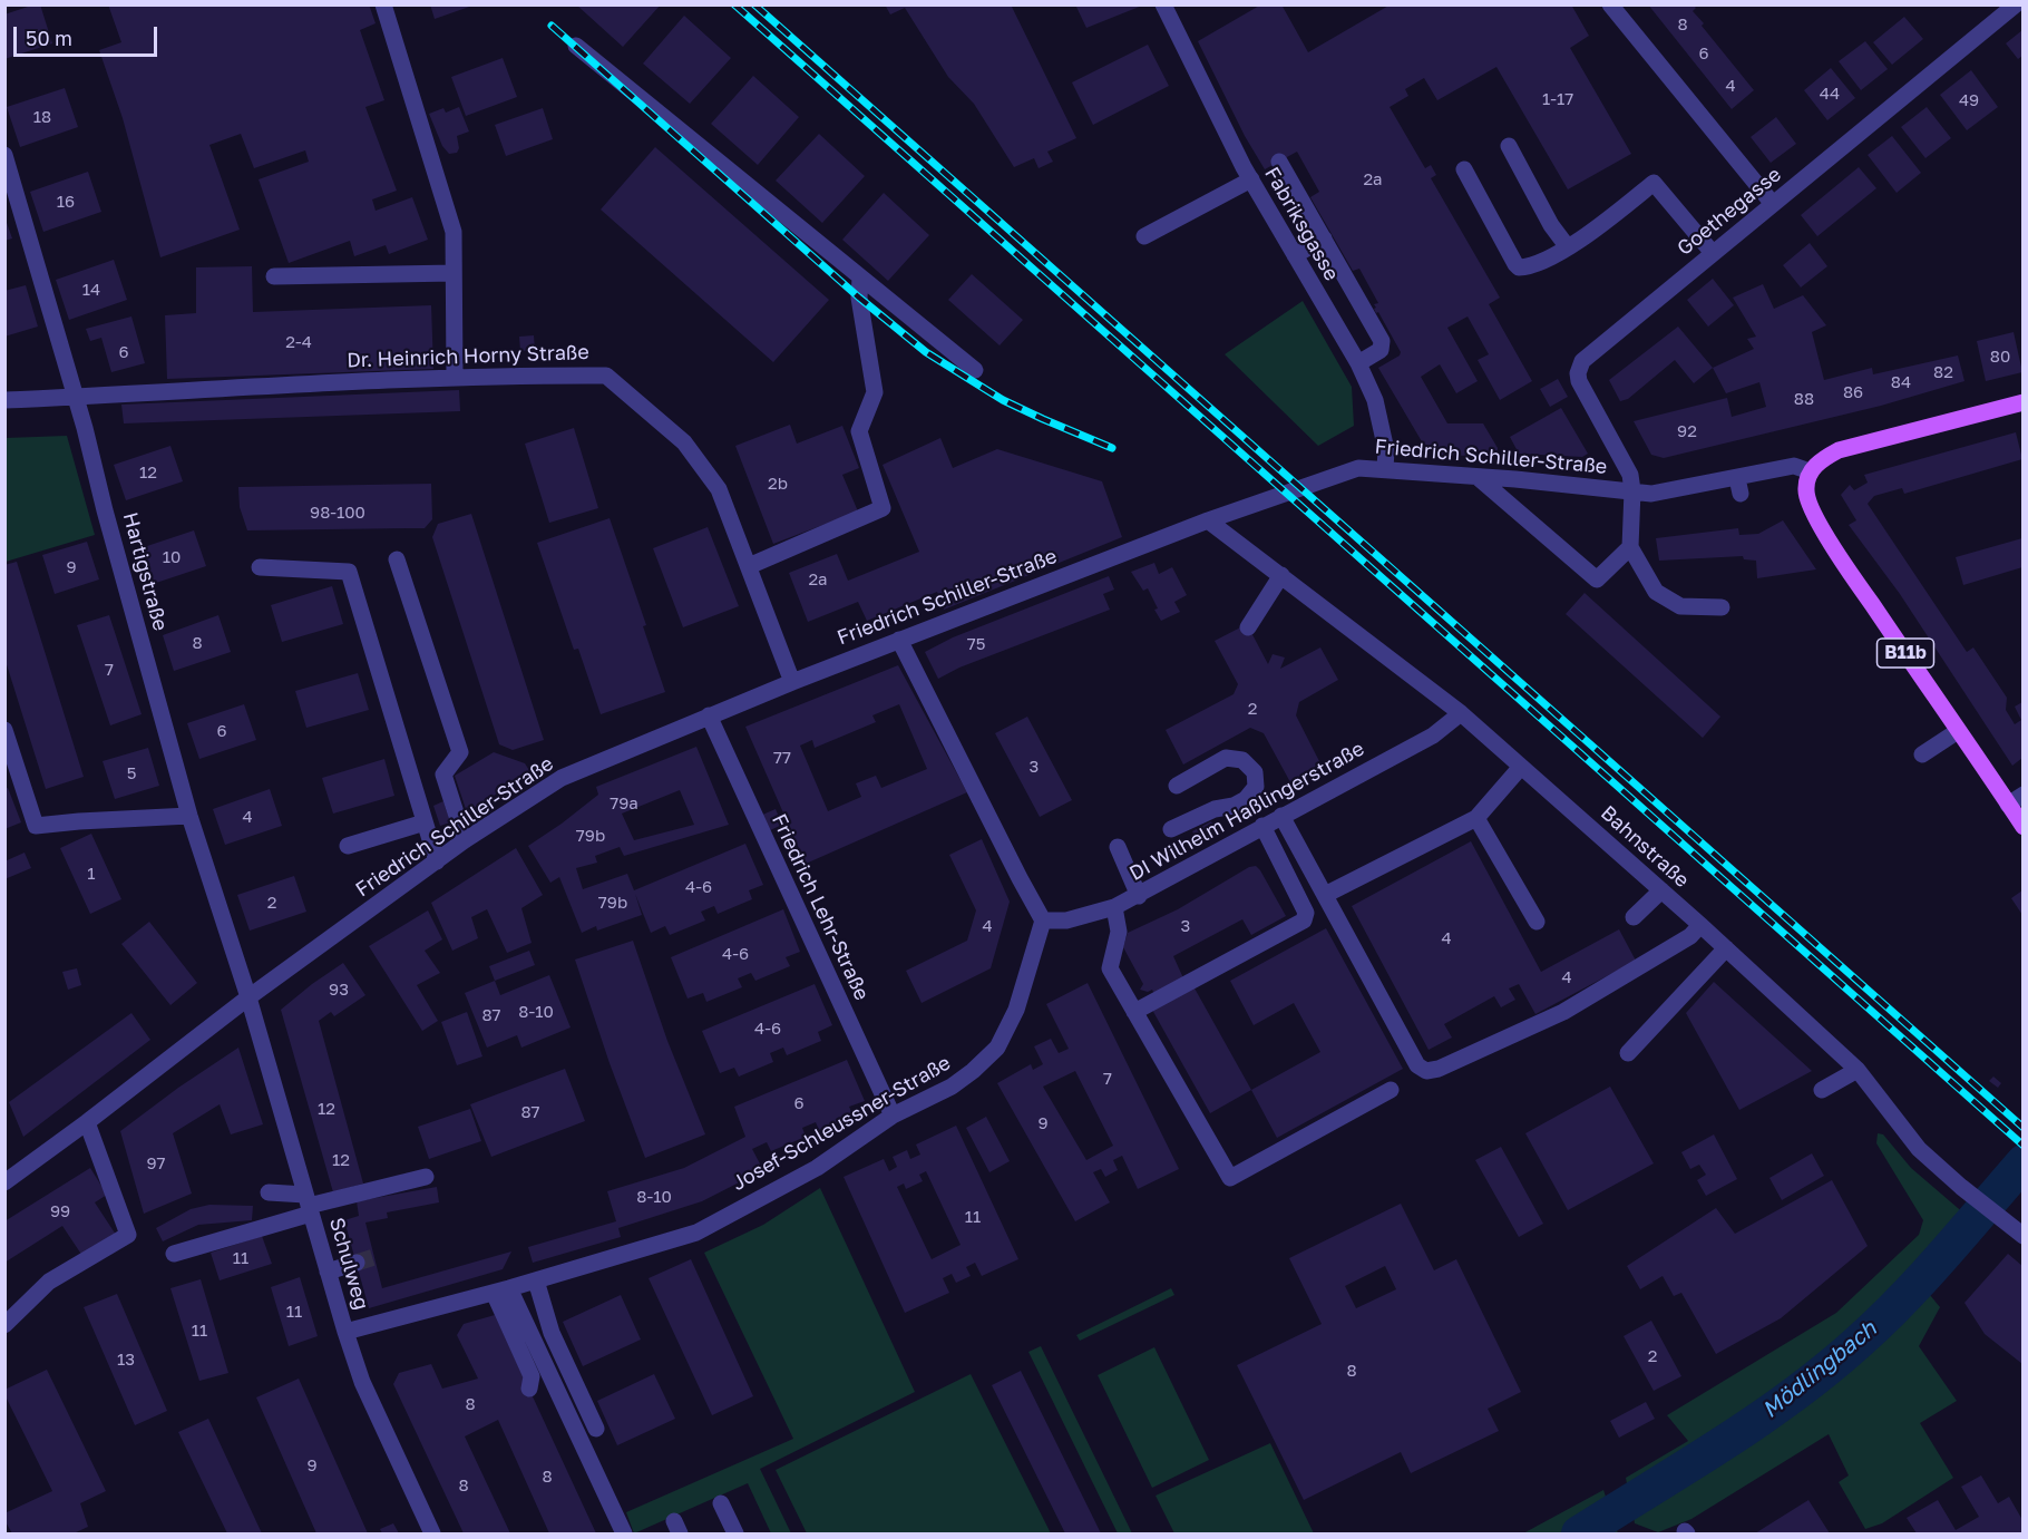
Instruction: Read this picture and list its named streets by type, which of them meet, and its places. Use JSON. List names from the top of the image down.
{
  "streets": {
    "main road": ["B11b"],
    "street": [
      "Goethegasse",
      "Fabriksgasse",
      "Dr. Heinrich Horny Straße",
      "Friedrich Schiller-Straße",
      "Hartigstraße",
      "DI Wilhelm Haßlingerstraße",
      "Bahnstraße",
      "Friedrich Lehr-Straße",
      "Josef-Schleussner-Straße",
      "Schulweg"
    ]
  },
  "crossings": [
    ["Goethegasse", "Friedrich Schiller-Straße"],
    ["Fabriksgasse", "Friedrich Schiller-Straße"],
    ["Dr. Heinrich Horny Straße", "Friedrich Schiller-Straße"],
    ["Dr. Heinrich Horny Straße", "Hartigstraße"],
    ["Friedrich Schiller-Straße", "Hartigstraße"],
    ["Friedrich Schiller-Straße", "B11b"],
    ["Friedrich Schiller-Straße", "Bahnstraße"],
    ["Friedrich Schiller-Straße", "Friedrich Lehr-Straße"],
    ["Friedrich Schiller-Straße", "Schulweg"],
    ["Hartigstraße", "Schulweg"],
    ["DI Wilhelm Haßlingerstraße", "Bahnstraße"],
    ["DI Wilhelm Haßlingerstraße", "Josef-Schleussner-Straße"],
    ["Friedrich Lehr-Straße", "Josef-Schleussner-Straße"],
    ["Josef-Schleussner-Straße", "Schulweg"]
  ],
  "water": ["Mödlingbach"],
  "house_numbers": [
    "8",
    "6",
    "4",
    "44",
    "1-17",
    "49",
    "18",
    "2a",
    "16",
    "14",
    "2-4",
    "6",
    "80",
    "82",
    "84",
    "86",
    "88",
    "92",
    "12",
    "2b",
    "98-100",
    "10",
    "9",
    "2a",
    "8",
    "75",
    "7",
    "2",
    "6",
    "77",
    "3",
    "5",
    "79a",
    "4",
    "79b",
    "1",
    "4-6",
    "2",
    "79b",
    "4",
    "3",
    "4",
    "4-6",
    "4",
    "93",
    "8-10",
    "87",
    "4-6",
    "7",
    "6",
    "12",
    "87",
    "9",
    "12",
    "97",
    "8-10",
    "99",
    "11",
    "11",
    "11",
    "11",
    "2",
    "13",
    "8",
    "8",
    "9",
    "8",
    "8"
  ],
  "scale_bar": "50 m"
}
